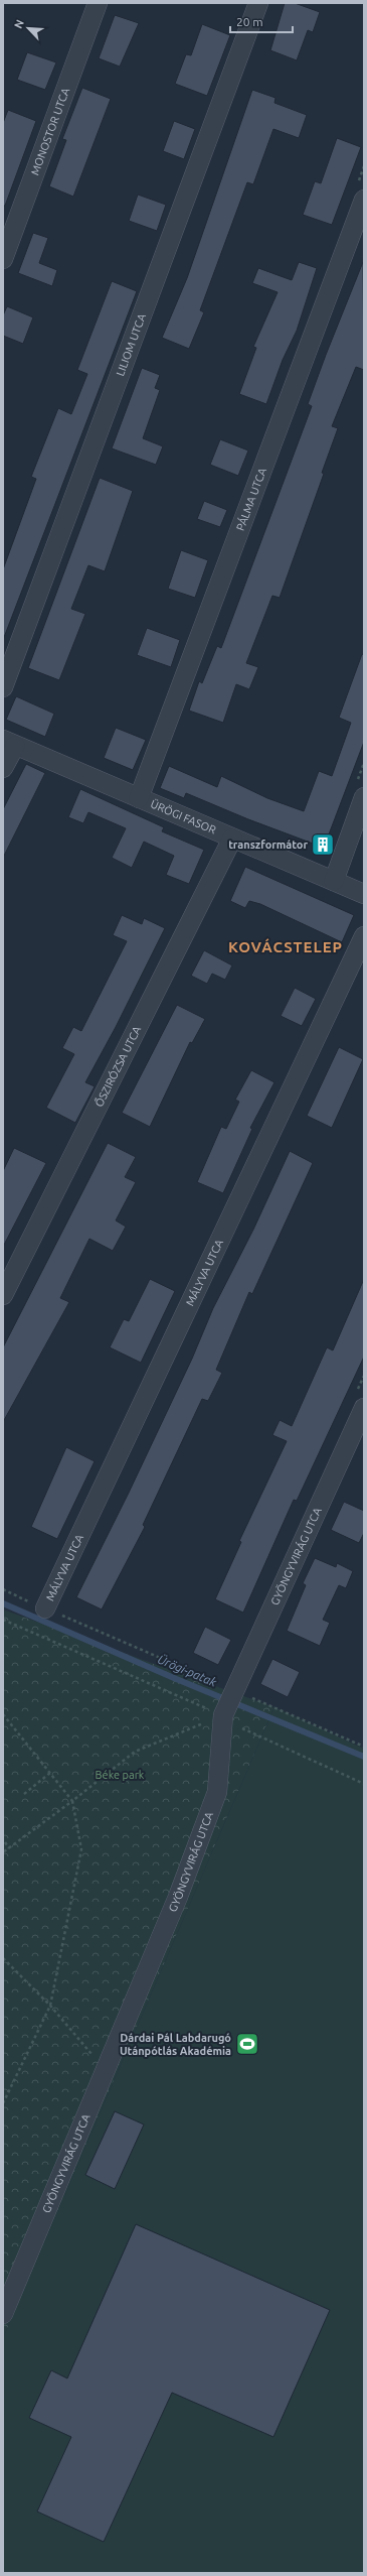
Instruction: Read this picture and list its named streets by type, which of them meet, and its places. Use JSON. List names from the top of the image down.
{
  "streets": {
    "street": [
      "MONOSTOR UTCA",
      "LILIOM UTCA",
      "PÁLMA UTCA",
      "ÜRÖGI FASOR",
      "ŐSZIRÓZSA UTCA",
      "MÁLYVA UTCA",
      "GYÖNGYVIRÁG UTCA"
    ]
  },
  "crossings": [
    ["PÁLMA UTCA", "ÜRÖGI FASOR"],
    ["ÜRÖGI FASOR", "ŐSZIRÓZSA UTCA"]
  ],
  "districts": ["KOVÁCSTELEP"],
  "water": ["Ürögi-patak"],
  "parks": ["Béke park"],
  "places": {
    "building": ["transzformátor"],
    "sports": ["Dárdai Pál Labdarugó Utánpótlás Akadémia"]
  },
  "scale_bar": "20 m",
  "north": "top left"
}
